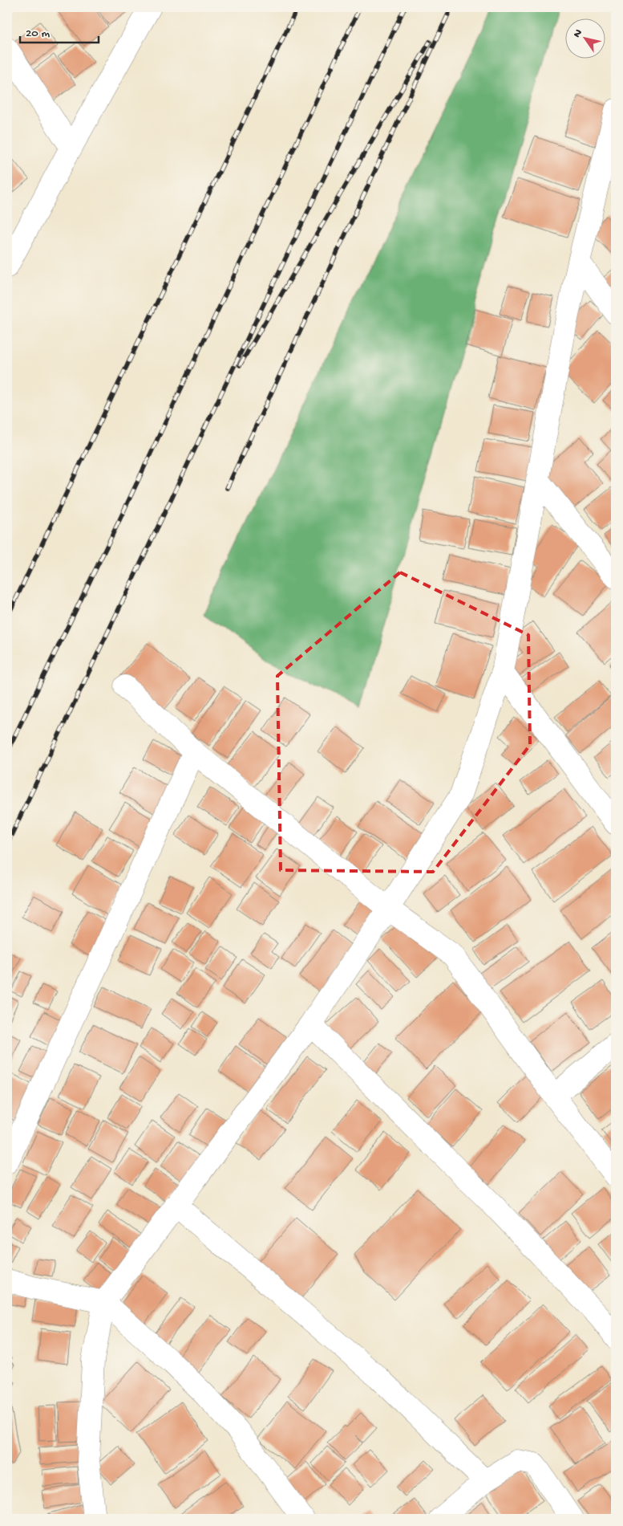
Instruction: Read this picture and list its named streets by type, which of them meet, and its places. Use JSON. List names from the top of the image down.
{
  "scale_bar": "20 m",
  "north": "top left"
}
